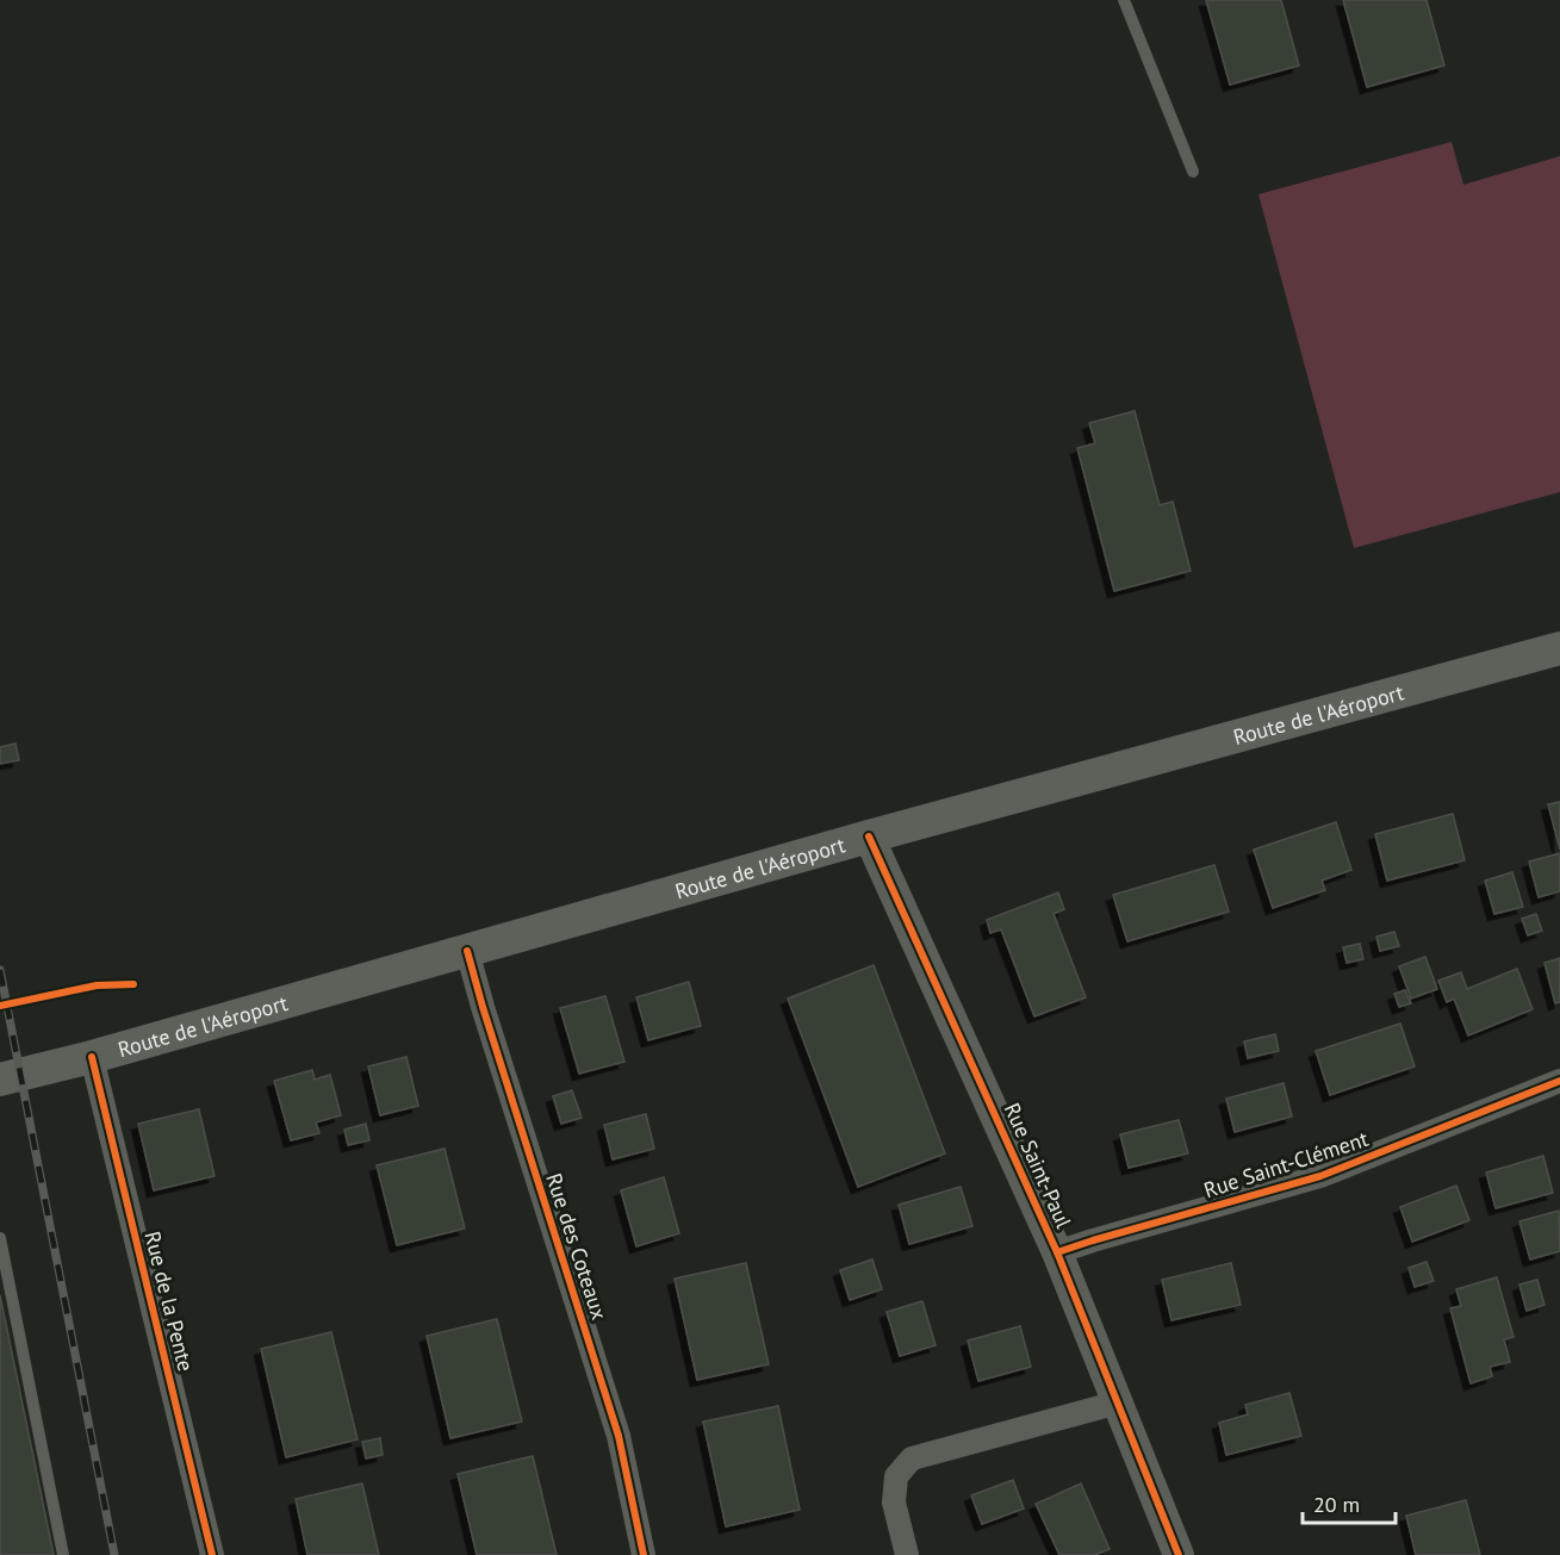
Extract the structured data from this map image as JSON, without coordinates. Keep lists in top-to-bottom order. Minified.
{"streets":{"main road":["Route de l'Aéroport"],"street":["Rue Saint-Clément","Rue Saint-Paul","Rue des Coteaux","Rue de la Pente"]},"crossings":[["Route de l'Aéroport","Rue Saint-Paul"],["Route de l'Aéroport","Rue des Coteaux"],["Route de l'Aéroport","Rue de la Pente"],["Rue Saint-Clément","Rue Saint-Paul"]],"scale_bar":"20 m"}
